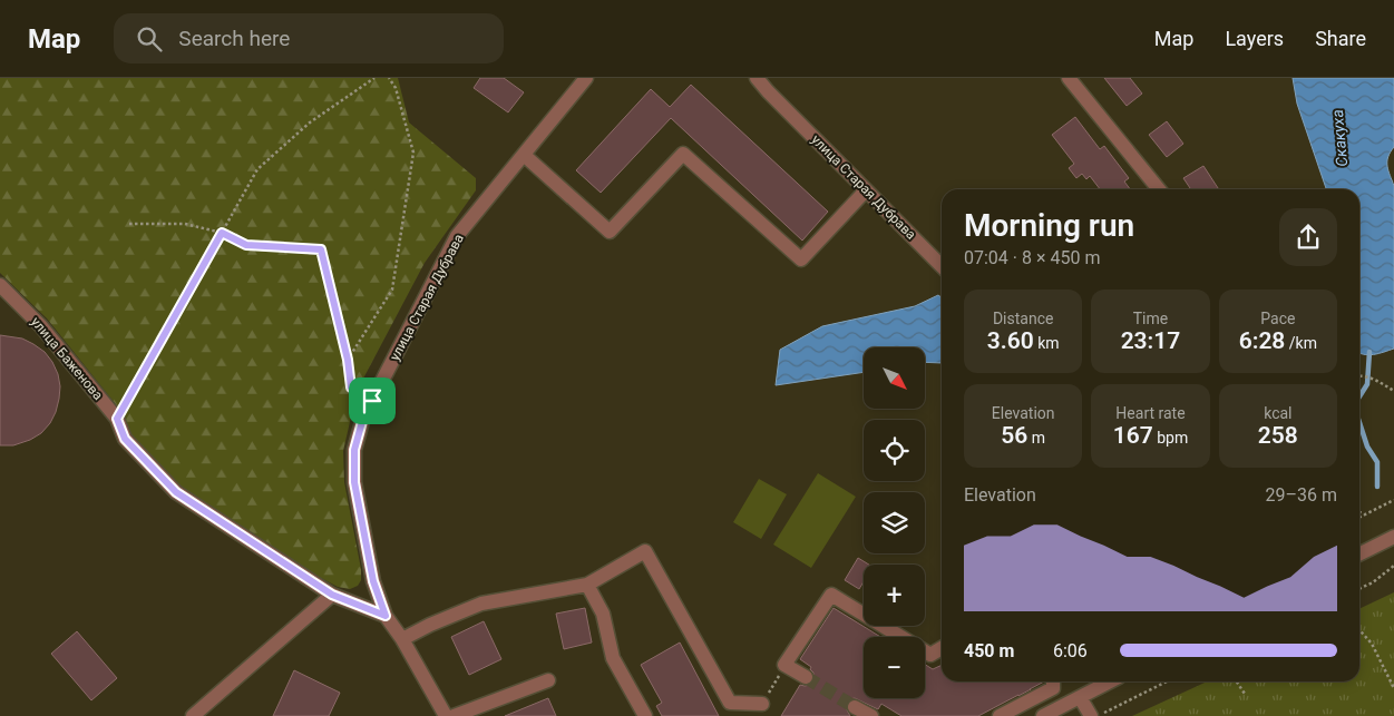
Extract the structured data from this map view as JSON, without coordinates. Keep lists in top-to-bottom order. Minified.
{"streets":{"street":["улица Старая Дубрава","улица Баженова"]},"crossings":[["улица Старая Дубрава","улица Баженова"]],"water":["Скакуха"],"north":"bottom right","page":{"header":"Map","search":"Search here","nav":["Map","Layers","Share"],"heading":["Morning run","07:04 · 8 × 450 m"],"stats":[["Distance","3.60 km"],["Time","23:17"],["Pace","6:28 /km"],["Elevation","56 m"],["Heart rate","167 bpm"],["kcal","258"]],"map_buttons":["+","−"],"chart":["Elevation","29–36 m"],"list":[{"name":"450 m","note":"6:06"}]}}
